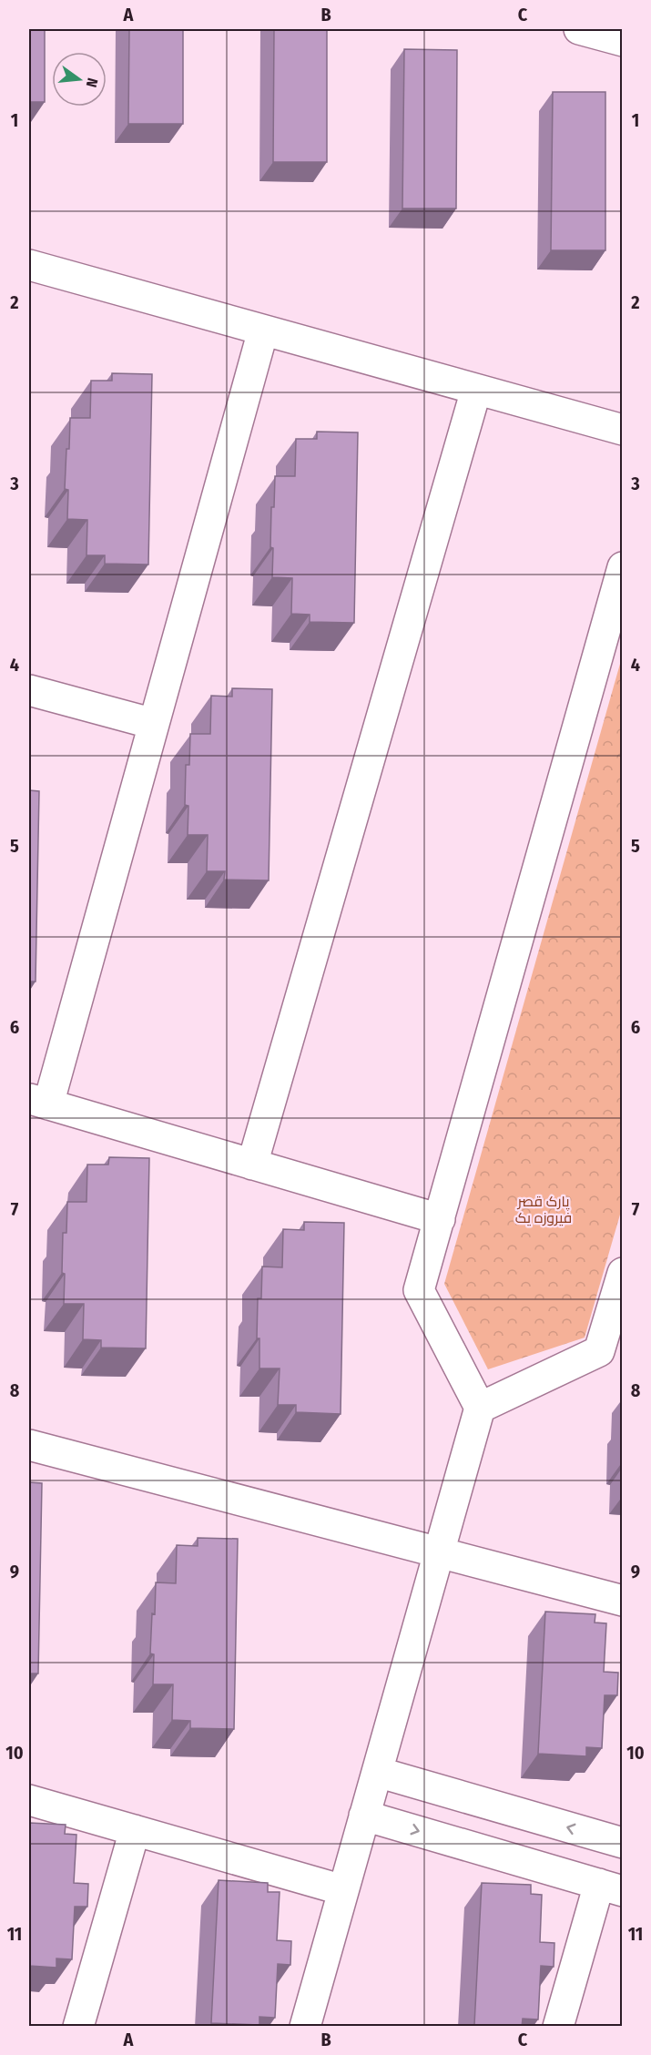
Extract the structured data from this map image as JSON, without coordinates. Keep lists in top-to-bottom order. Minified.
{"parks":["پارک قصر فیروزه یک"],"north":"right","grid":{"columns":["A","B","C"],"rows":["1","2","3","4","5","6","7","8","9","10","11"]}}
